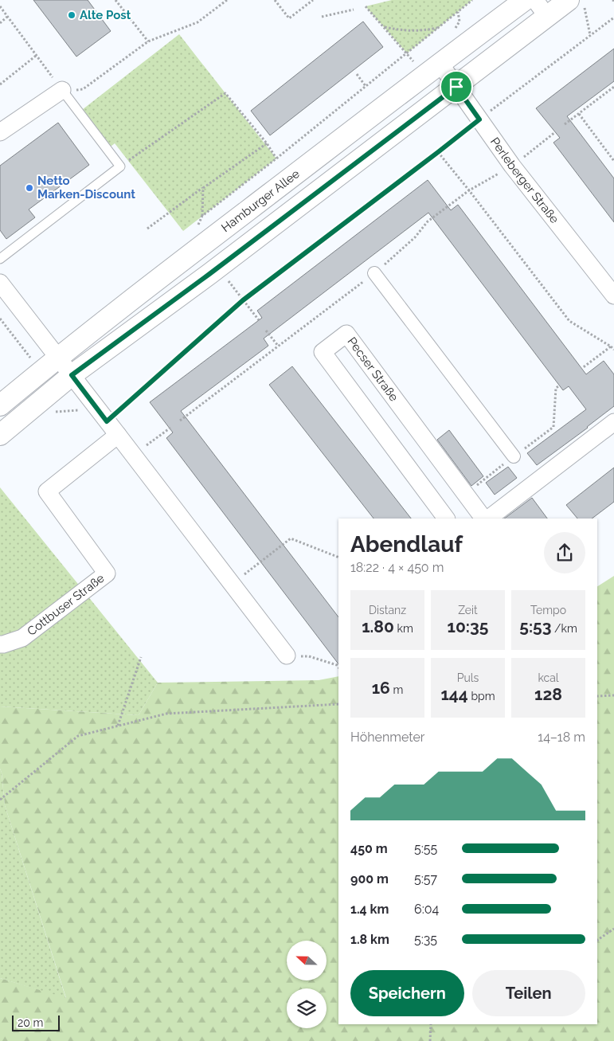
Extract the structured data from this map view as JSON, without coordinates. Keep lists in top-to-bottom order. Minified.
{"streets":{"street":["Perleberger Straße","Hamburger Allee","Pecser Straße","Cottbuser Straße"]},"crossings":[["Perleberger Straße","Hamburger Allee"]],"places":["Alte Post","Netto Marken-Discount"],"scale_bar":"20 m","north":"left","page":{"heading":["Abendlauf","18:22 · 4 × 450 m"],"stats":[["Distanz","1.80 km"],["Zeit","10:35"],["Tempo","5:53 /km"],["16 m"],["Puls","144 bpm"],["kcal","128"]],"chart":["Höhenmeter","14–18 m"],"list":[{"name":"450 m","note":"5:55"},{"name":"900 m","note":"5:57"},{"name":"1.4 km","note":"6:04"},{"name":"1.8 km","note":"5:35"}],"buttons":["Speichern","Teilen"],"scale":"20 m"}}
